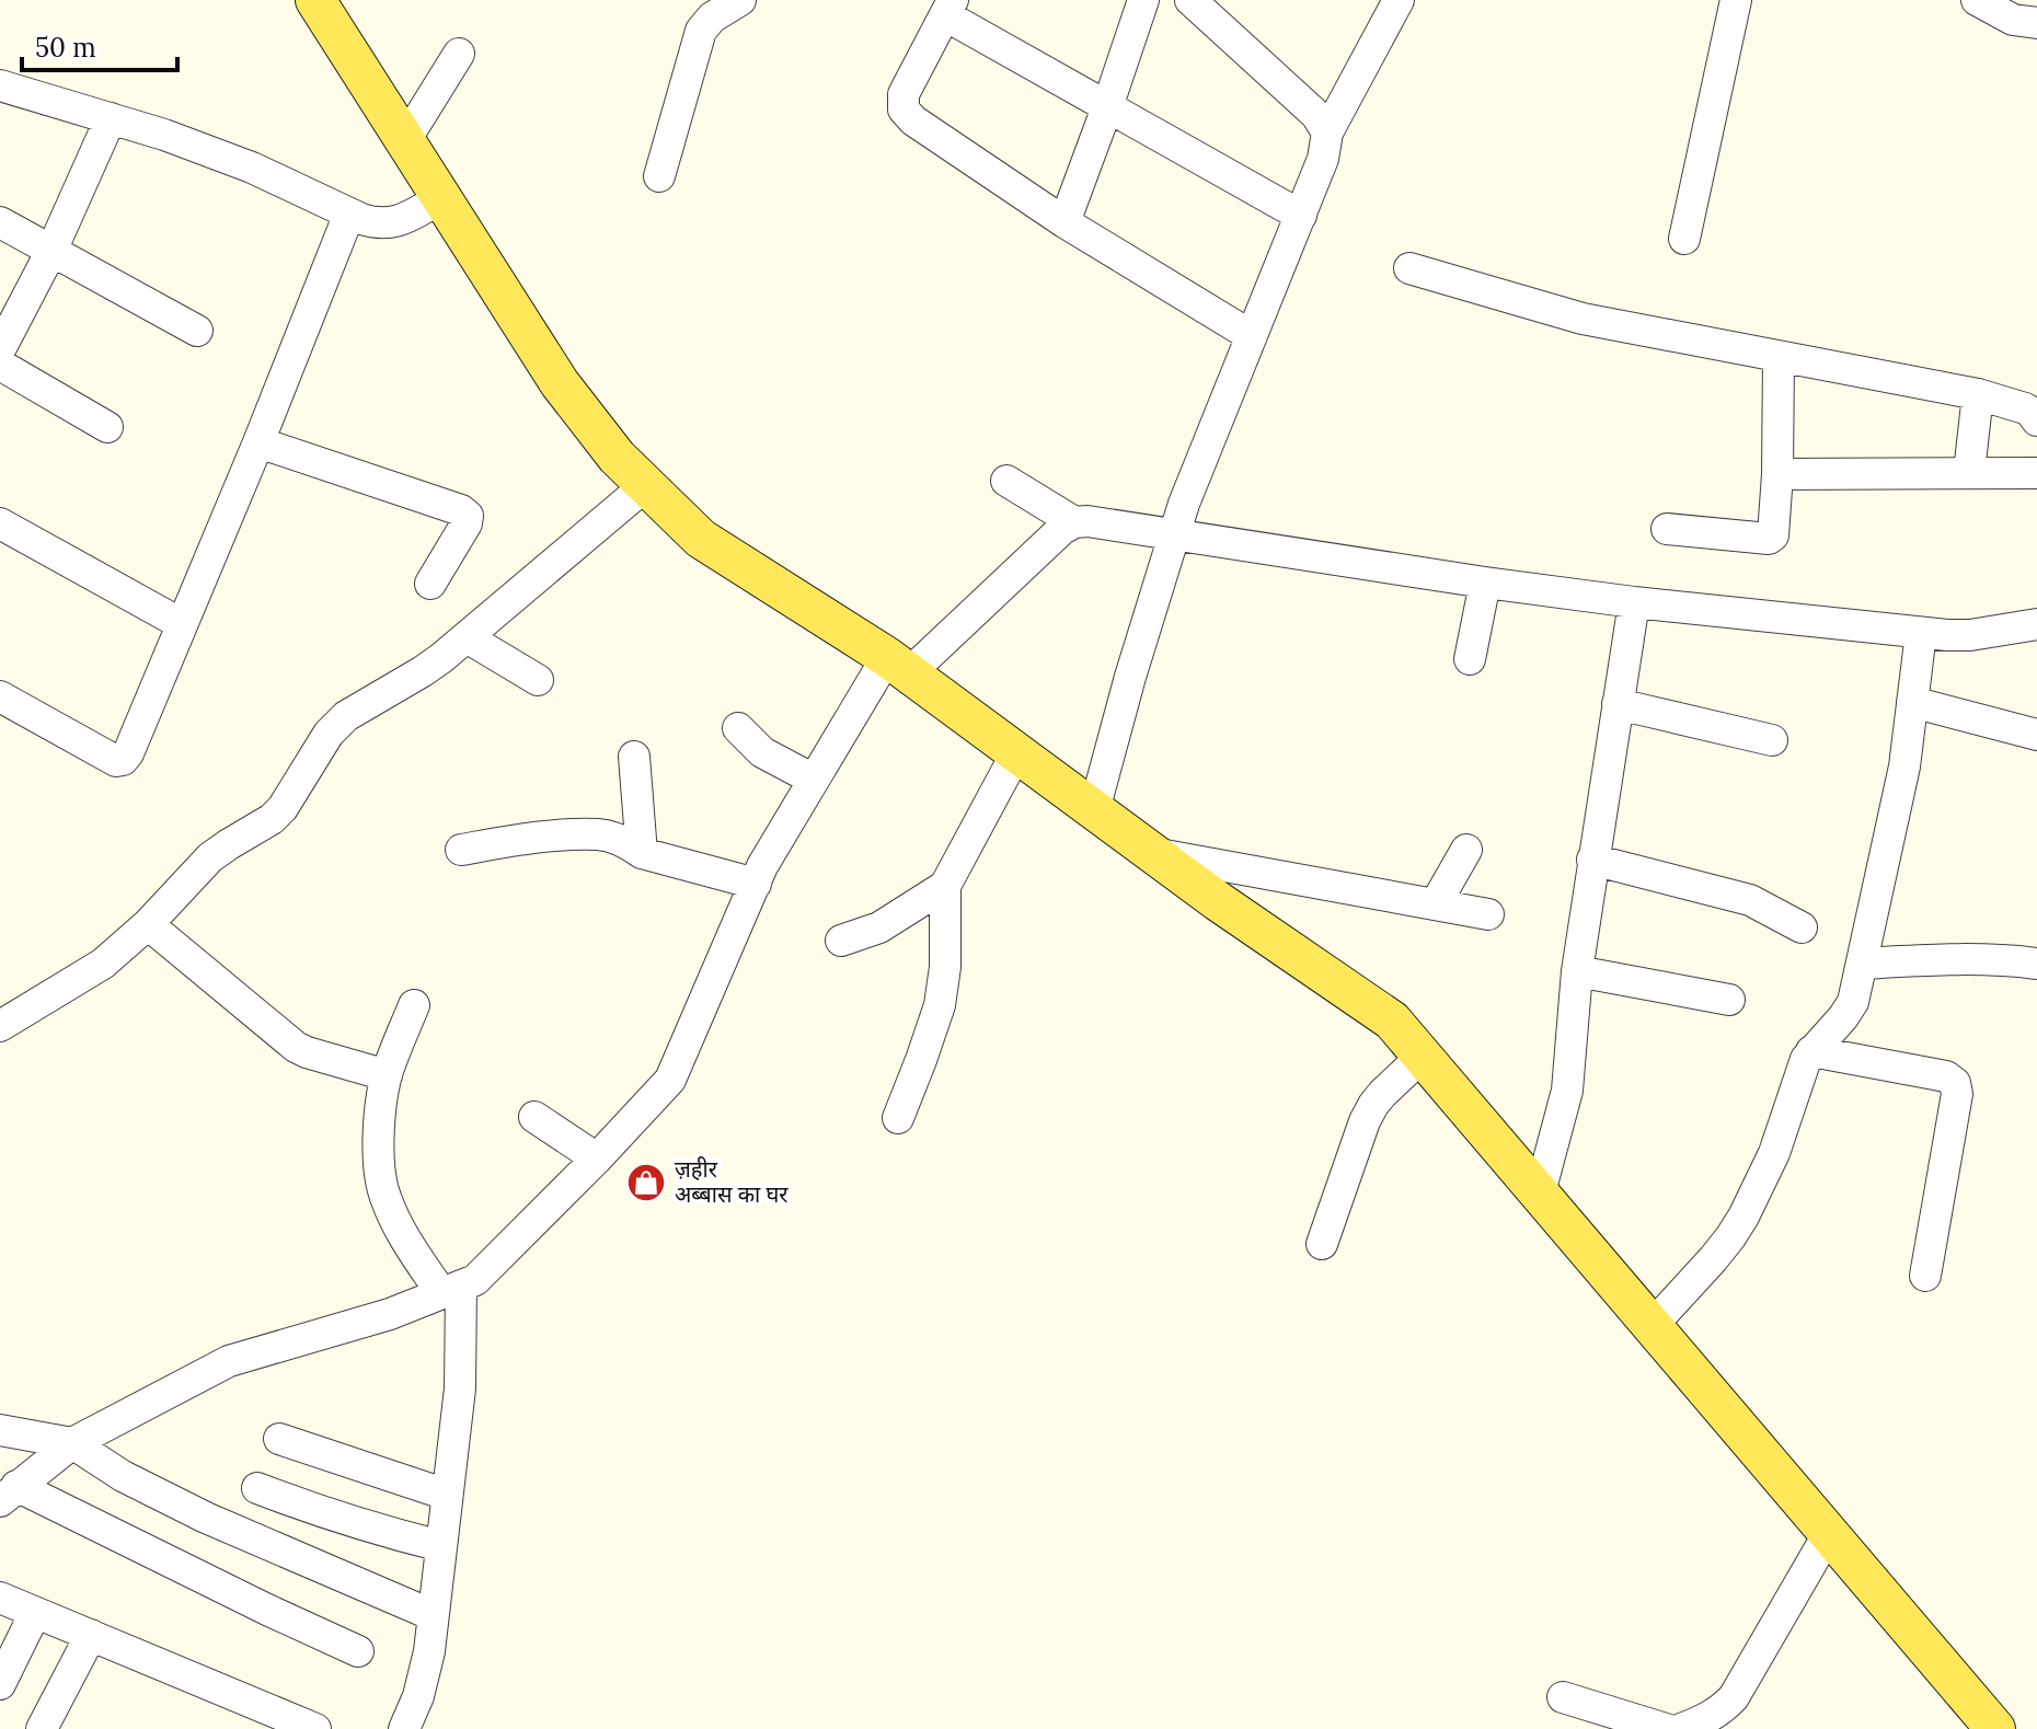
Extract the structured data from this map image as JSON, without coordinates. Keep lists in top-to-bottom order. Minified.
{"places":{"shop":["ज़हीर अब्बास का घर"]},"scale_bar":"50 m"}
